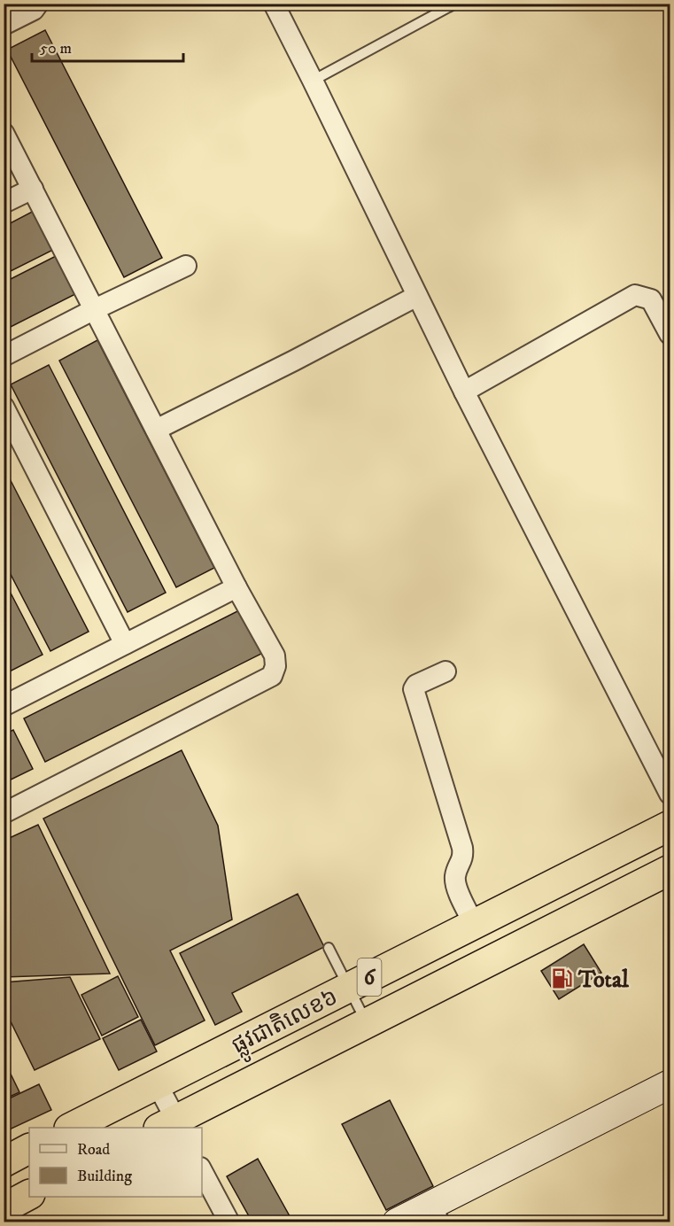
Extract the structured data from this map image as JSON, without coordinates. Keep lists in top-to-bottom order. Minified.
{"streets":{"highway":["6","ផ្លូវជាតិលេខ៦"]},"places":{"fuel station":["Total"]},"legend":["Road","Building"],"scale_bar":"50 m"}
